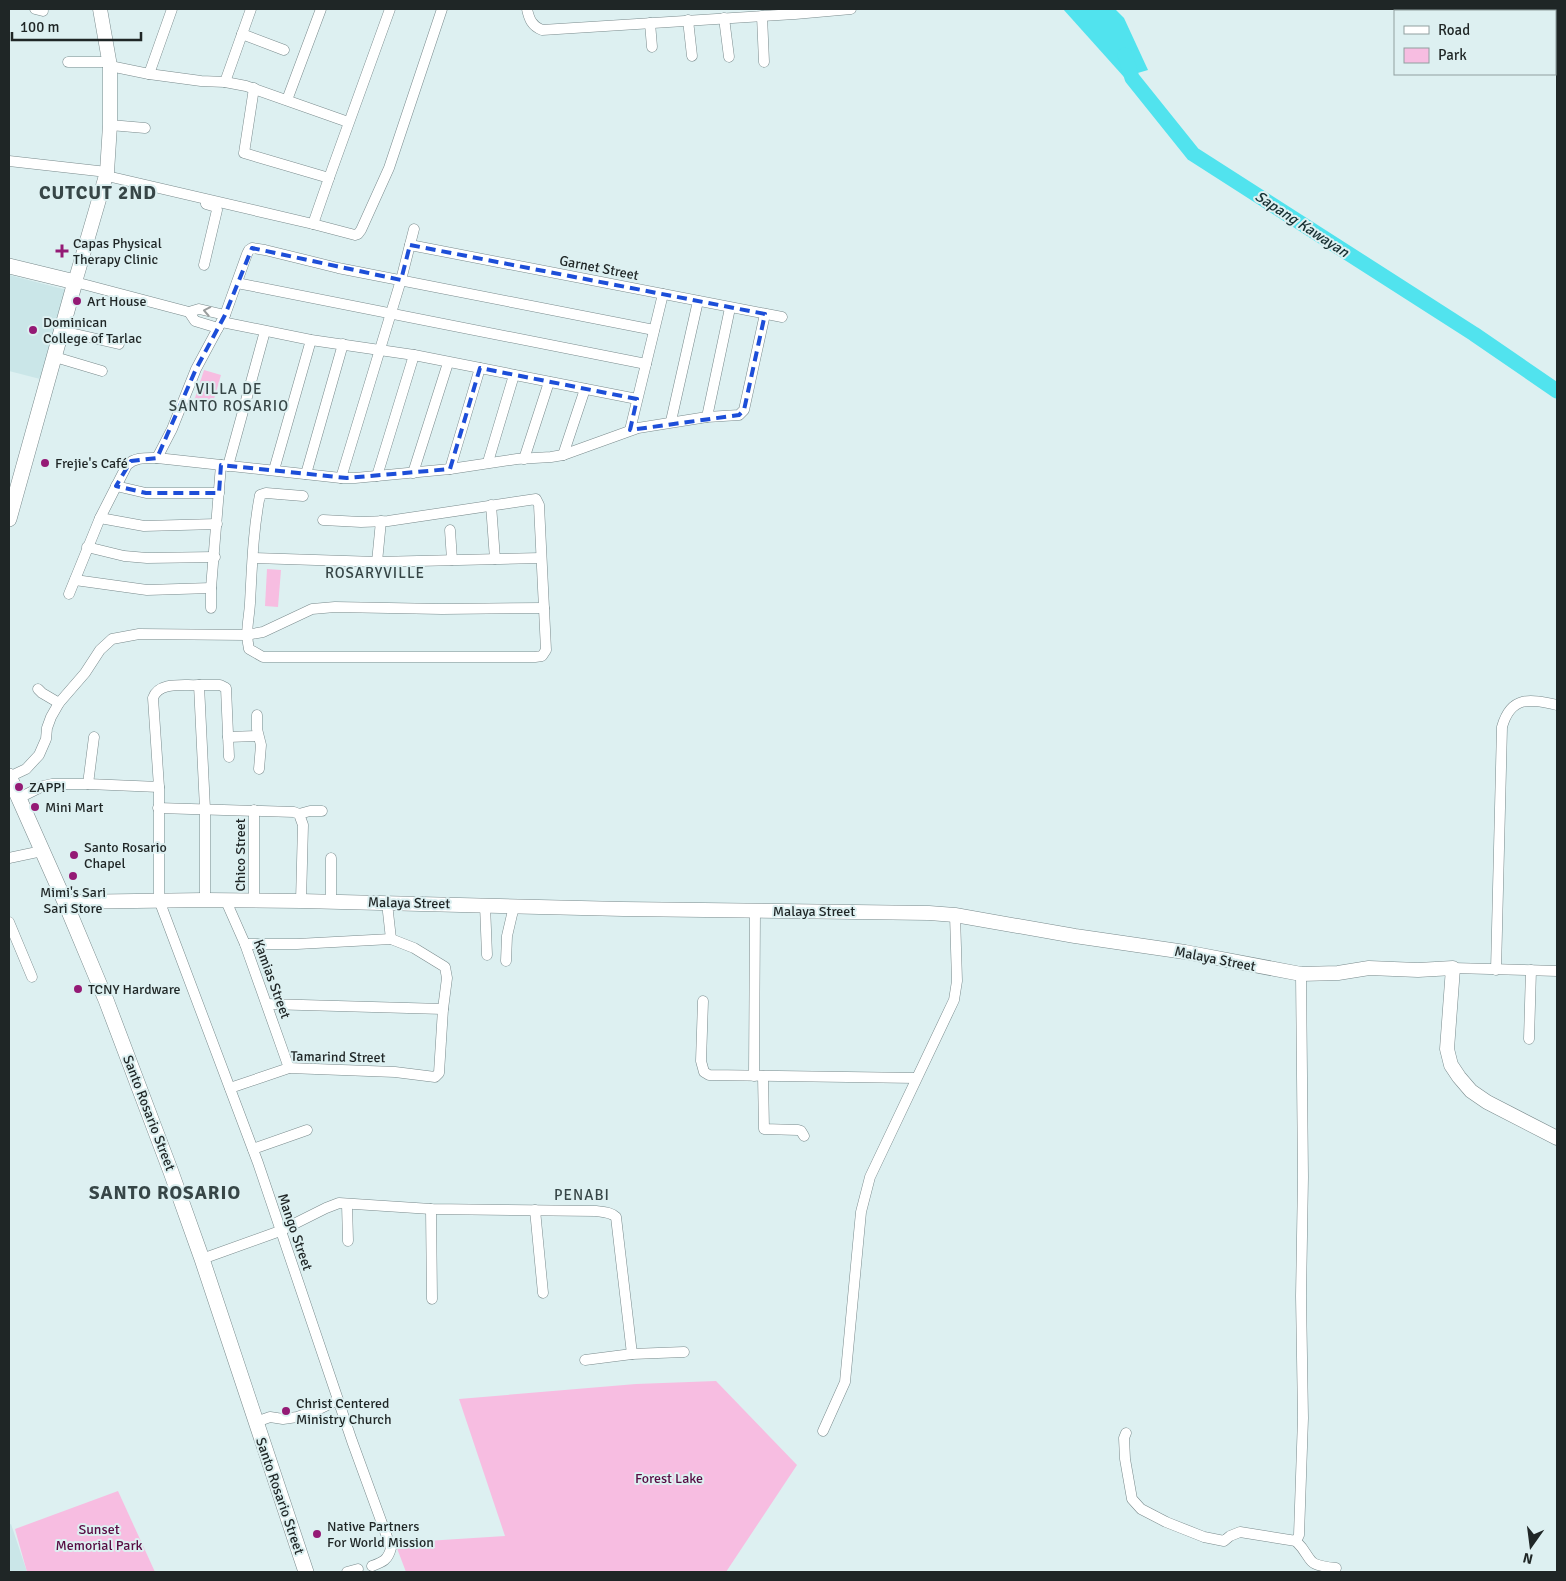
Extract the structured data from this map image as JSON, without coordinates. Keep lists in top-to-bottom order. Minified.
{"streets":{"main road":["Santo Rosario Street"],"street":["Garnet Street","Chico Street","Malaya Street","Kamias Street","Tamarind Street","Mango Street"]},"crossings":[["Chico Street","Malaya Street"],["Malaya Street","Kamias Street"],["Malaya Street","Santo Rosario Street"],["Malaya Street","Mango Street"],["Kamias Street","Tamarind Street"],["Tamarind Street","Mango Street"]],"districts":["CUTCUT 2ND","VILLA DE SANTO ROSARIO","ROSARYVILLE","SANTO ROSARIO","PENABI"],"water":["Sapang Kawayan"],"parks":["Forest Lake","Sunset Memorial Park"],"places":{"health":["Capas Physical Therapy Clinic"],"other":["Art House","Dominican College of Tarlac","Frejie's Café","ZAPP!","Mini Mart","Santo Rosario Chapel","Mimi's Sari Sari Store","TCNY Hardware","Christ Centered Ministry Church","Native Partners For World Mission"]},"legend":["Road","Park"],"scale_bar":"100 m","north":"bottom"}
